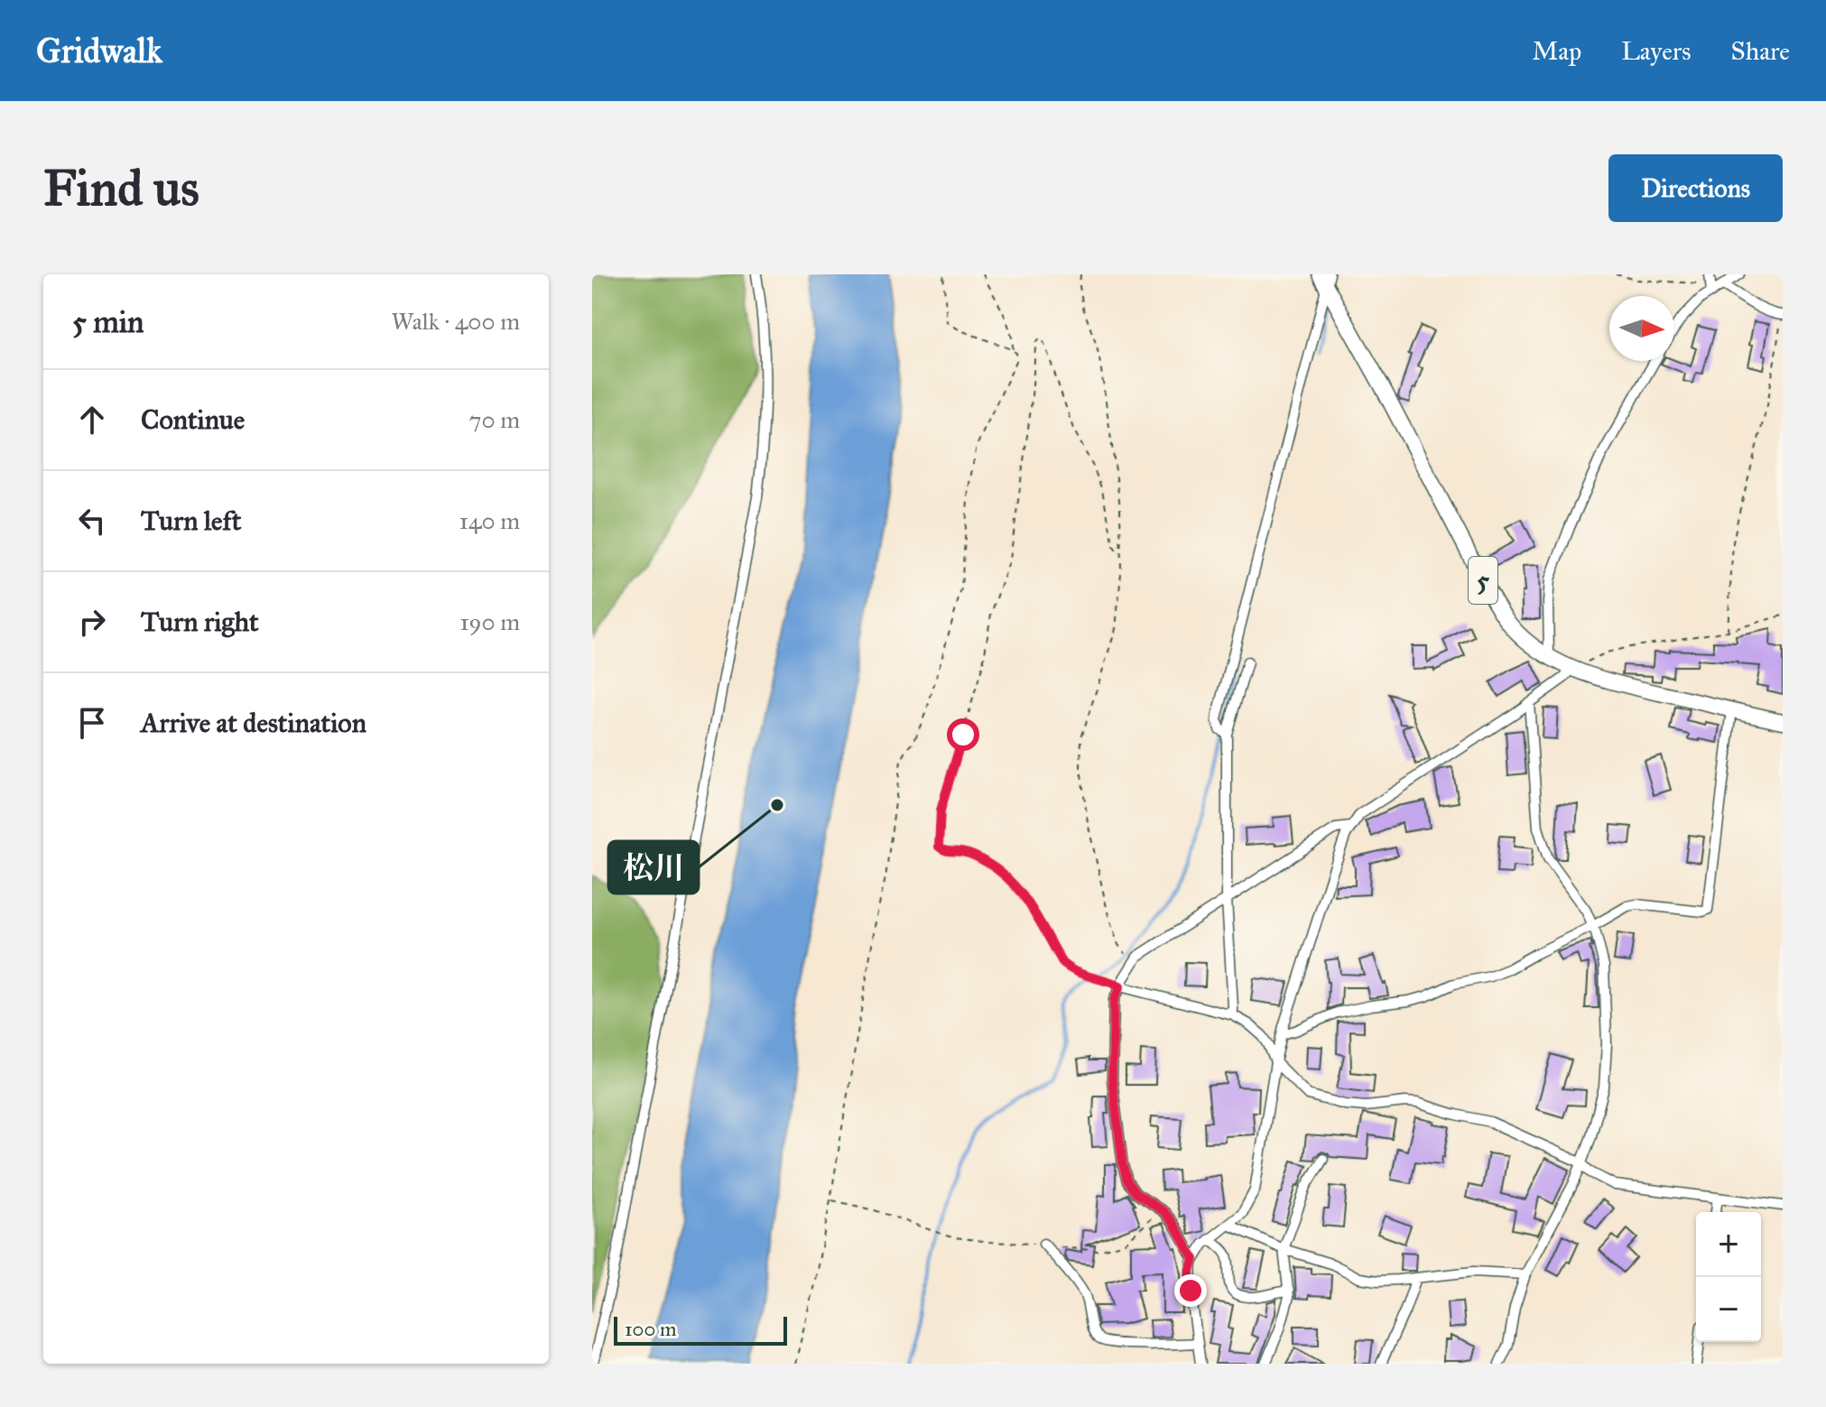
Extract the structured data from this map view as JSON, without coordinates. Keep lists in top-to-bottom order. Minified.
{"streets":{"main road":["5"]},"places":["松川"],"scale_bar":"100 m","north":"right","page":{"header":"Gridwalk","nav":["Map","Layers","Share"],"buttons":"Directions","title":"Find us","heading":["5 min","Walk · 400 m"],"list":[["Continue","70 m"],["Turn left","140 m"],["Turn right","190 m"],"Arrive at destination"],"map_buttons":["+","−"],"scale":"100 m"}}
